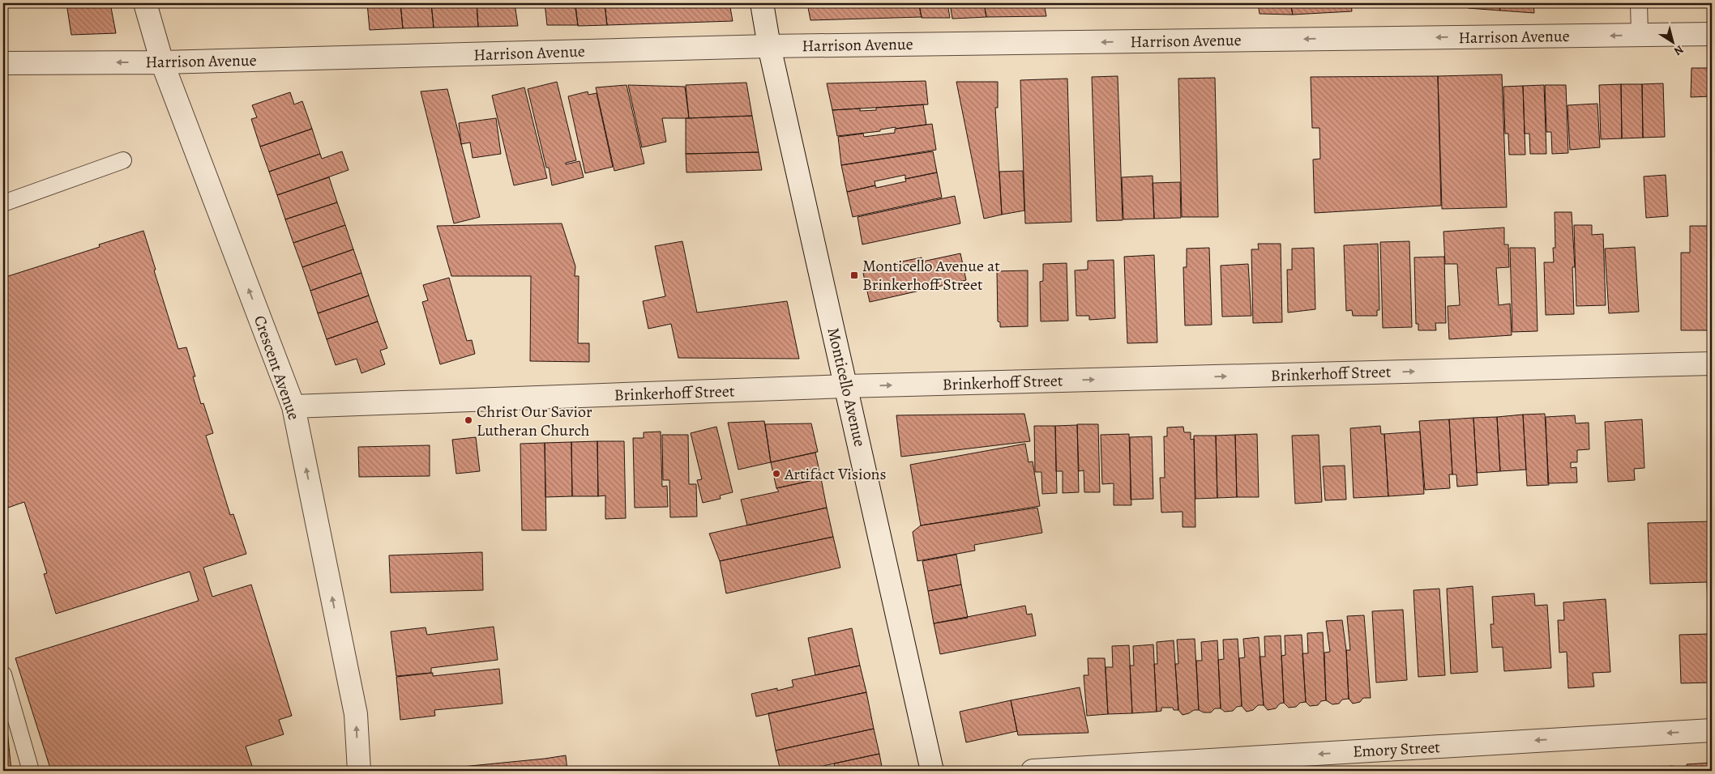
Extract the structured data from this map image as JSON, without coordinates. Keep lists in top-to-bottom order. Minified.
{"streets":{"street":["Harrison Avenue","Crescent Avenue","Brinkerhoff Street","Monticello Avenue","Emory Street"]},"crossings":[["Harrison Avenue","Crescent Avenue"],["Harrison Avenue","Monticello Avenue"],["Crescent Avenue","Brinkerhoff Street"],["Brinkerhoff Street","Monticello Avenue"]],"one_way":["Harrison Avenue","Crescent Avenue","Brinkerhoff Street","Emory Street"],"places":{"transit":["Monticello Avenue at Brinkerhoff Street"],"other":["Christ Our Savior Lutheran Church","Artifact Visions"]},"north":"bottom right"}
